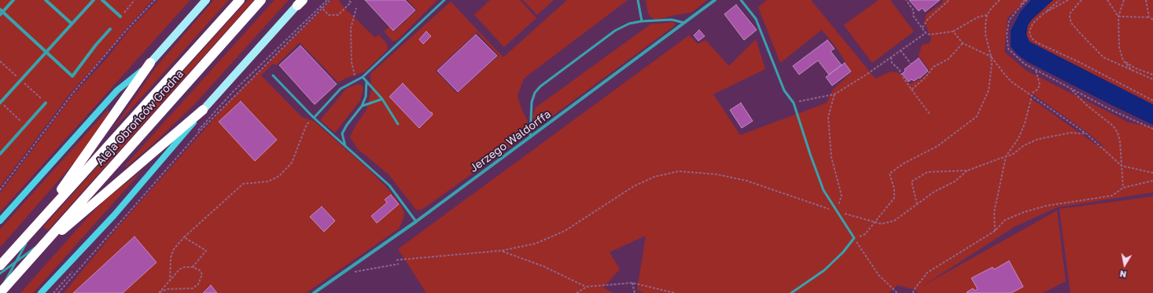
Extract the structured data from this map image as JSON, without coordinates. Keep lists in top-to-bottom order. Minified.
{"streets":{"highway":["Aleja Obrońców Grodna"],"street":["Jerzego Waldorffa"]},"north":"bottom"}
